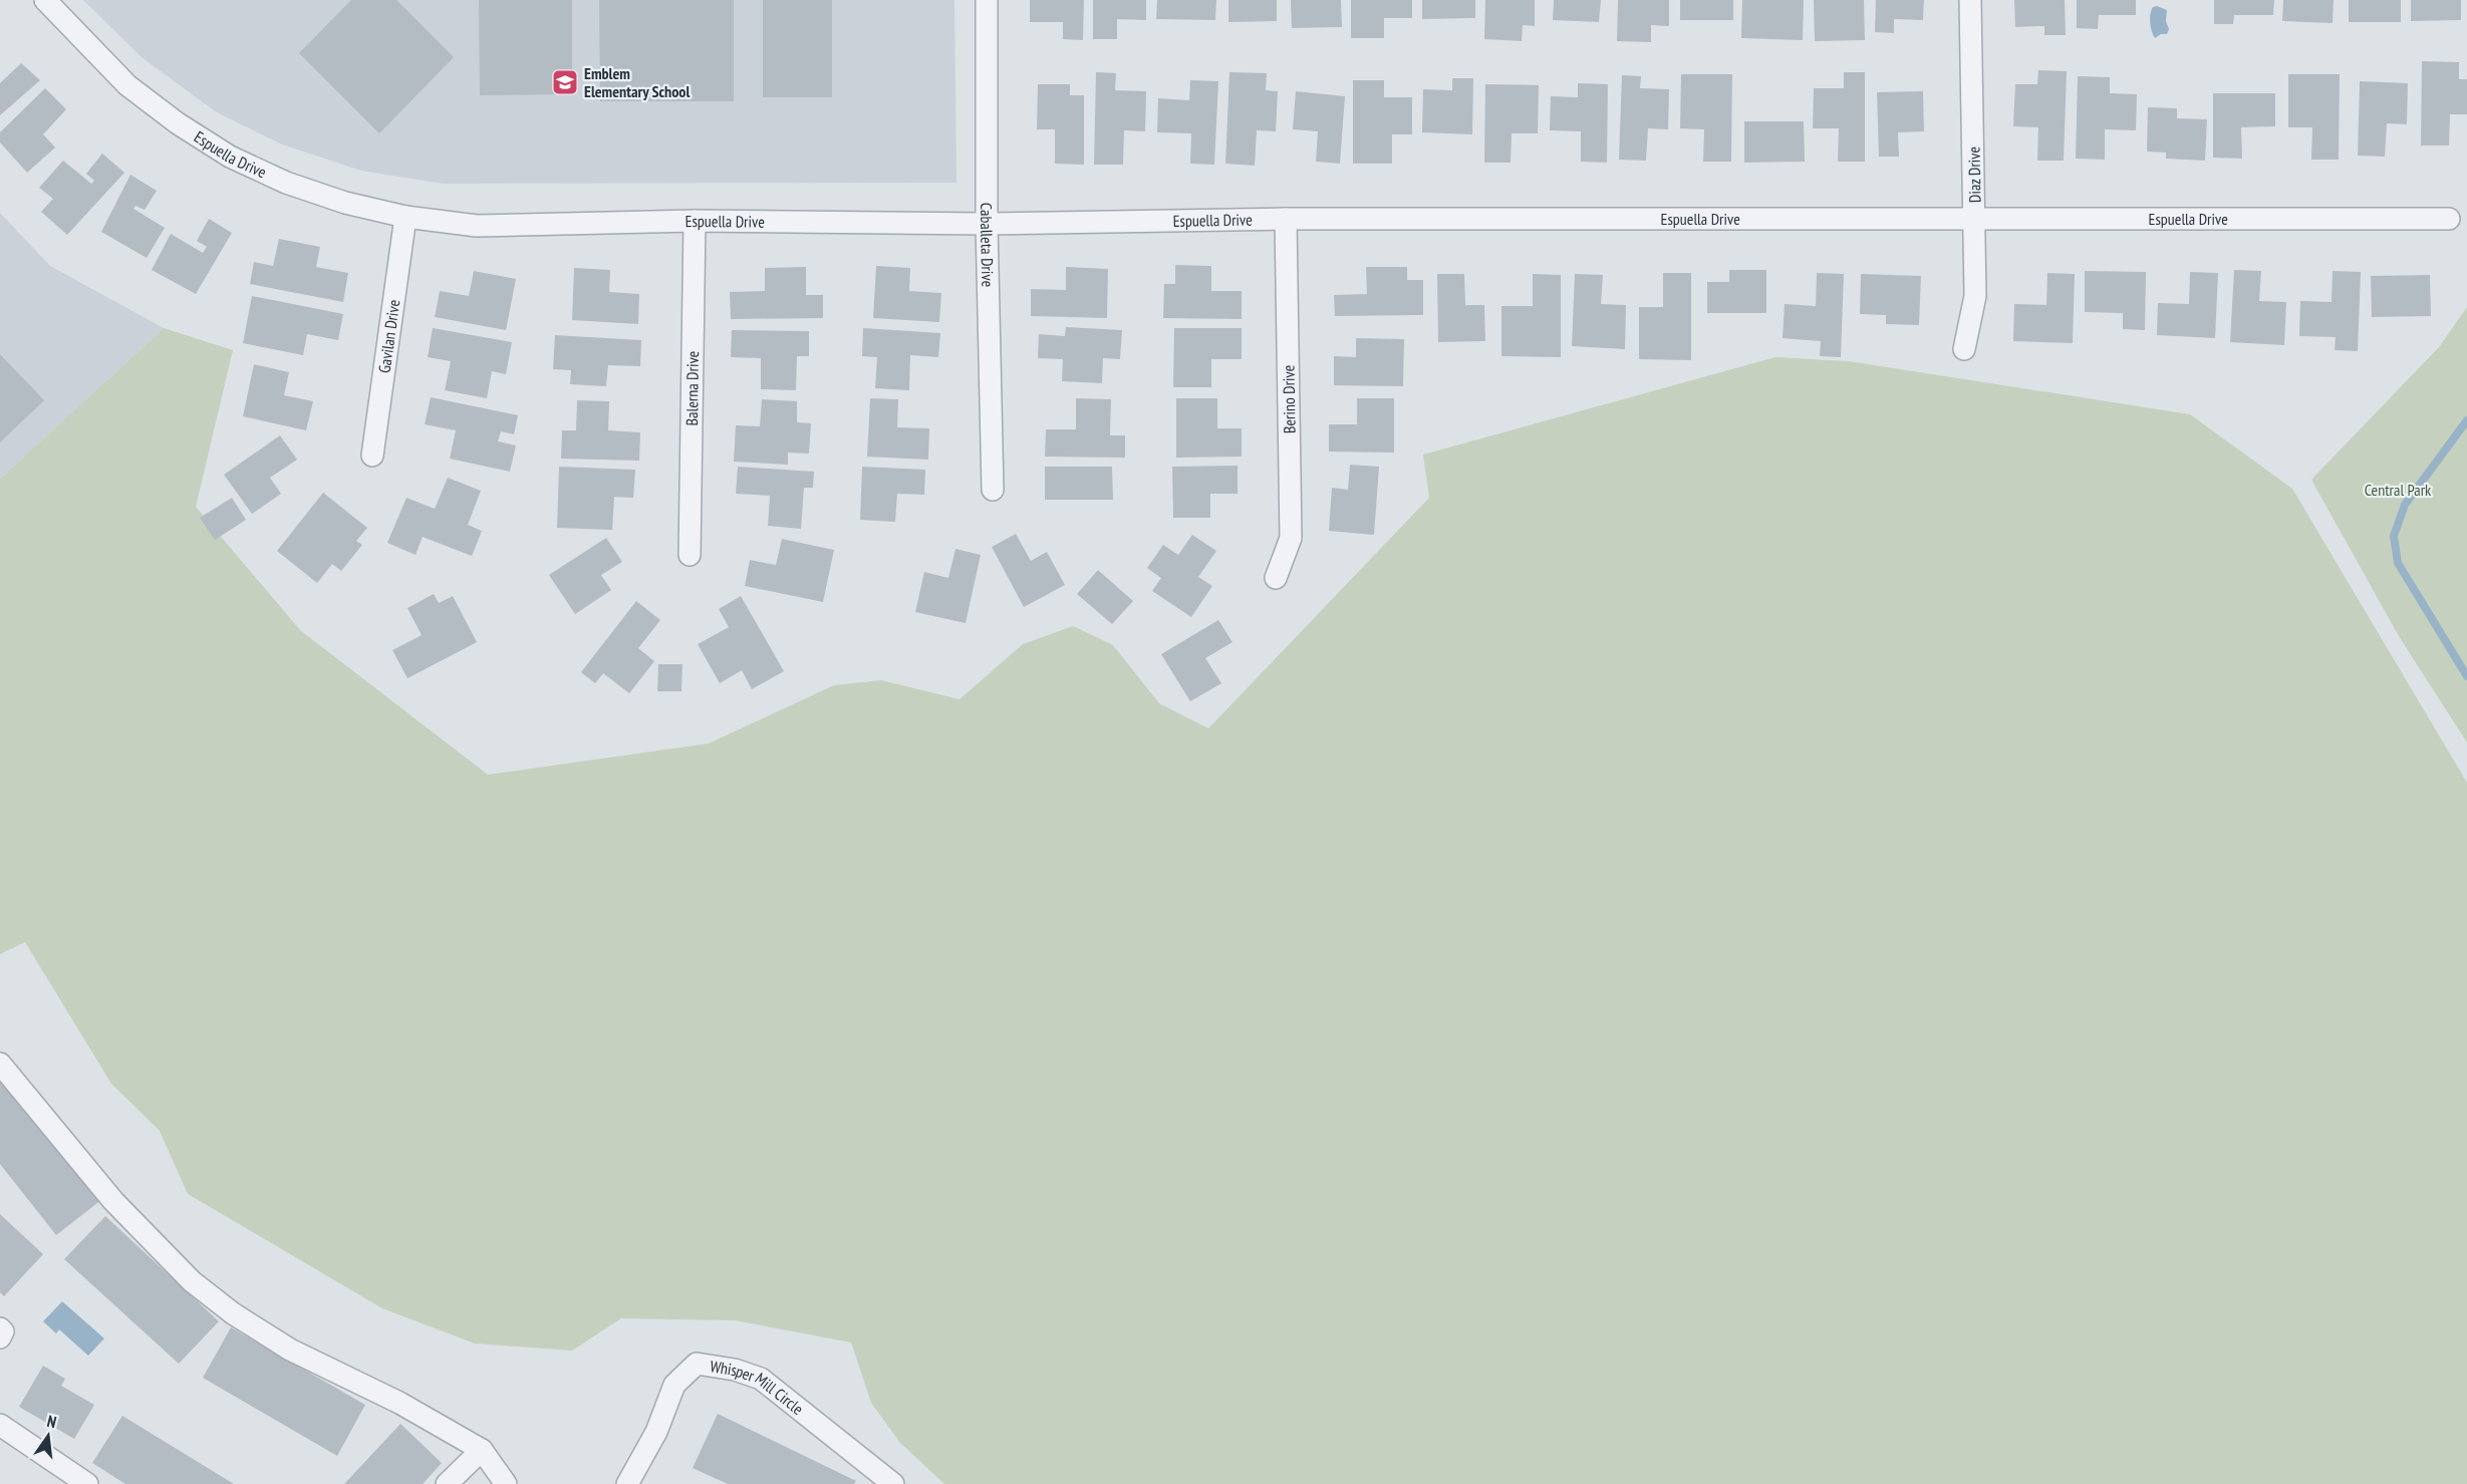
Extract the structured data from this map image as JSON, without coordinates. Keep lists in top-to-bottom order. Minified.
{"streets":{"street":["Espuella Drive","Diaz Drive","Caballeta Drive","Gavilan Drive","Balerna Drive","Berino Drive","Whisper Mill Circle"]},"crossings":[["Espuella Drive","Diaz Drive"],["Espuella Drive","Caballeta Drive"],["Espuella Drive","Gavilan Drive"],["Espuella Drive","Balerna Drive"],["Espuella Drive","Berino Drive"]],"parks":["Central Park"],"places":{"school or university":["Emblem Elementary School"]},"north":"top"}
